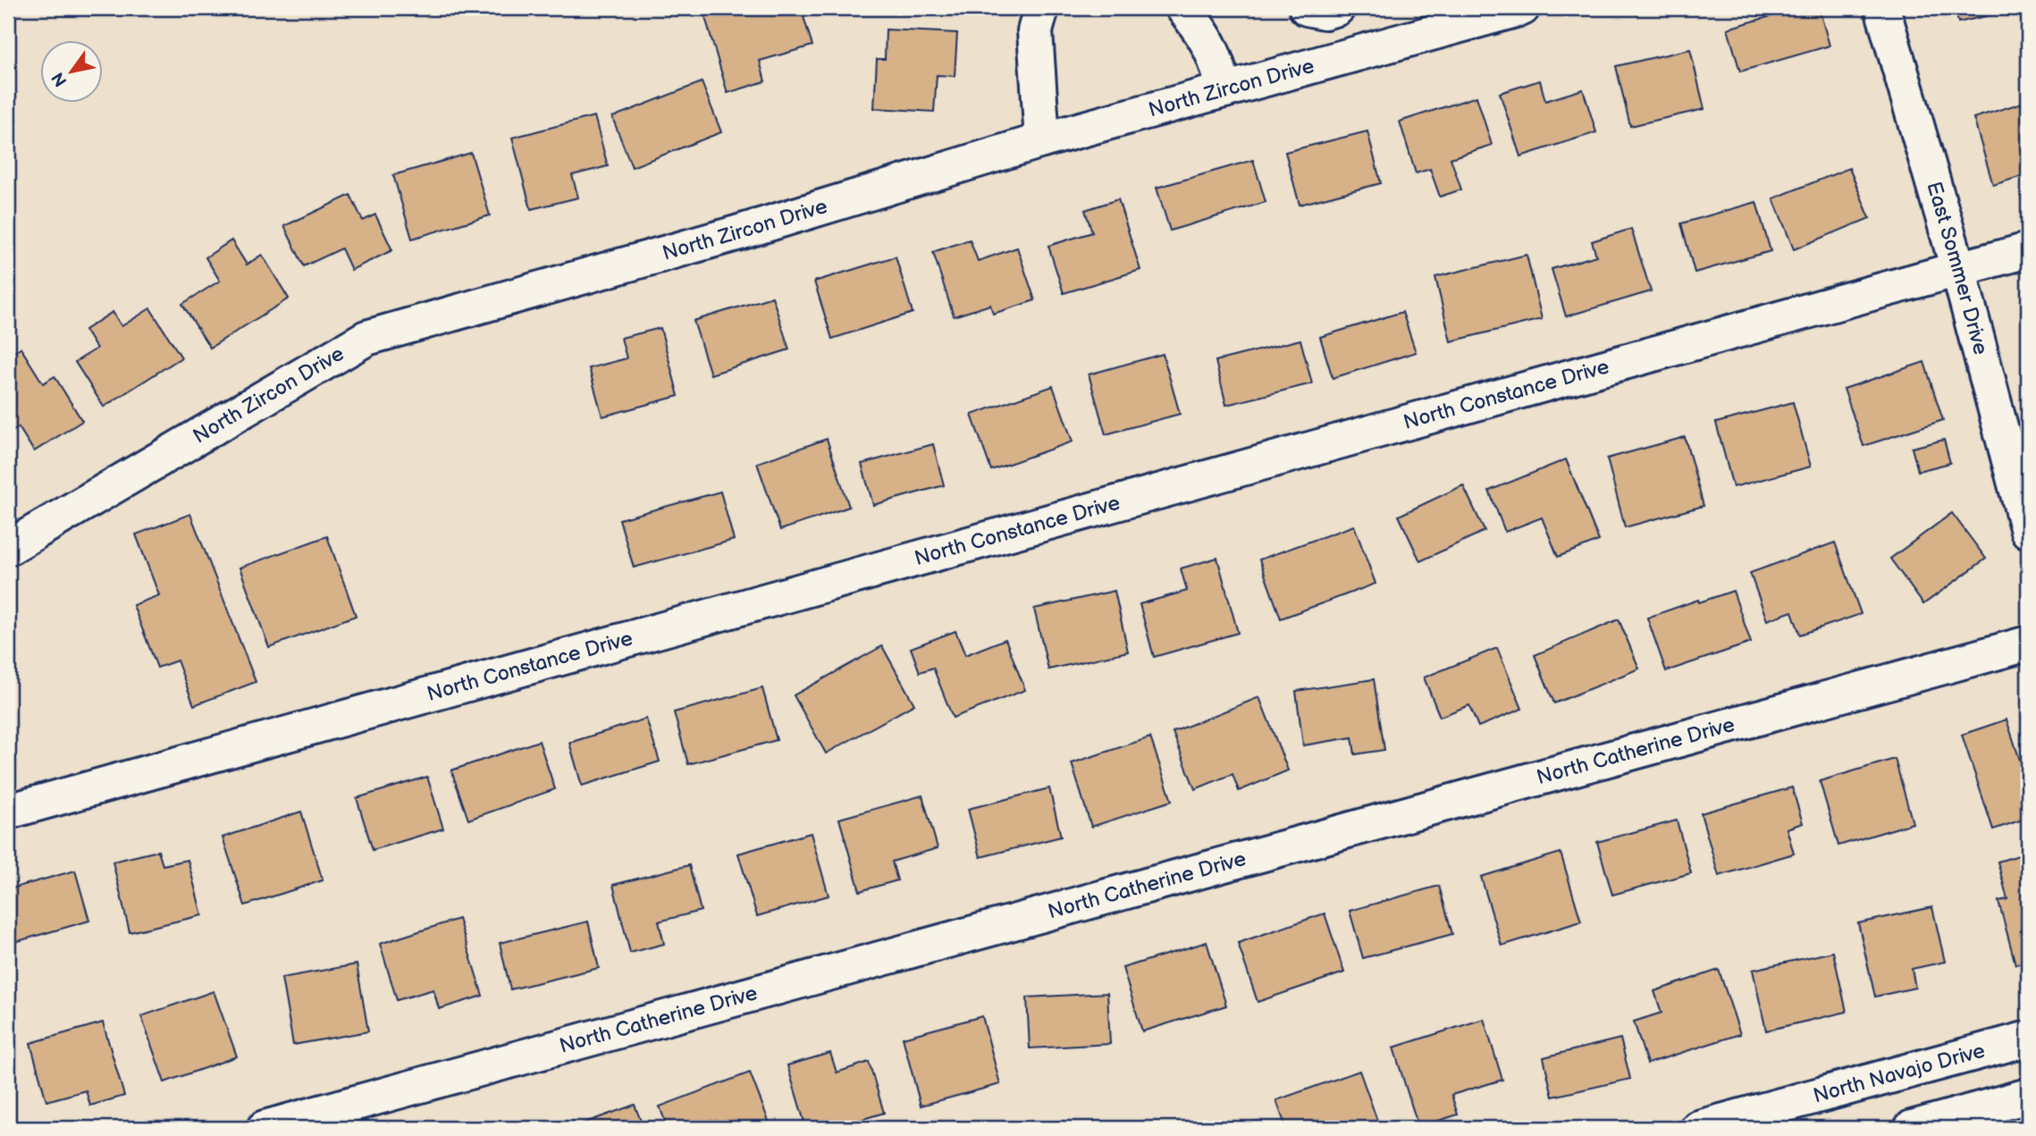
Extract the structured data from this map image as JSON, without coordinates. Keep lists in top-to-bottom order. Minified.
{"streets":{"street":["North Zircon Drive","East Sommer Drive","North Constance Drive","North Catherine Drive","North Navajo Drive"]},"crossings":[["East Sommer Drive","North Constance Drive"]],"north":"bottom left"}
